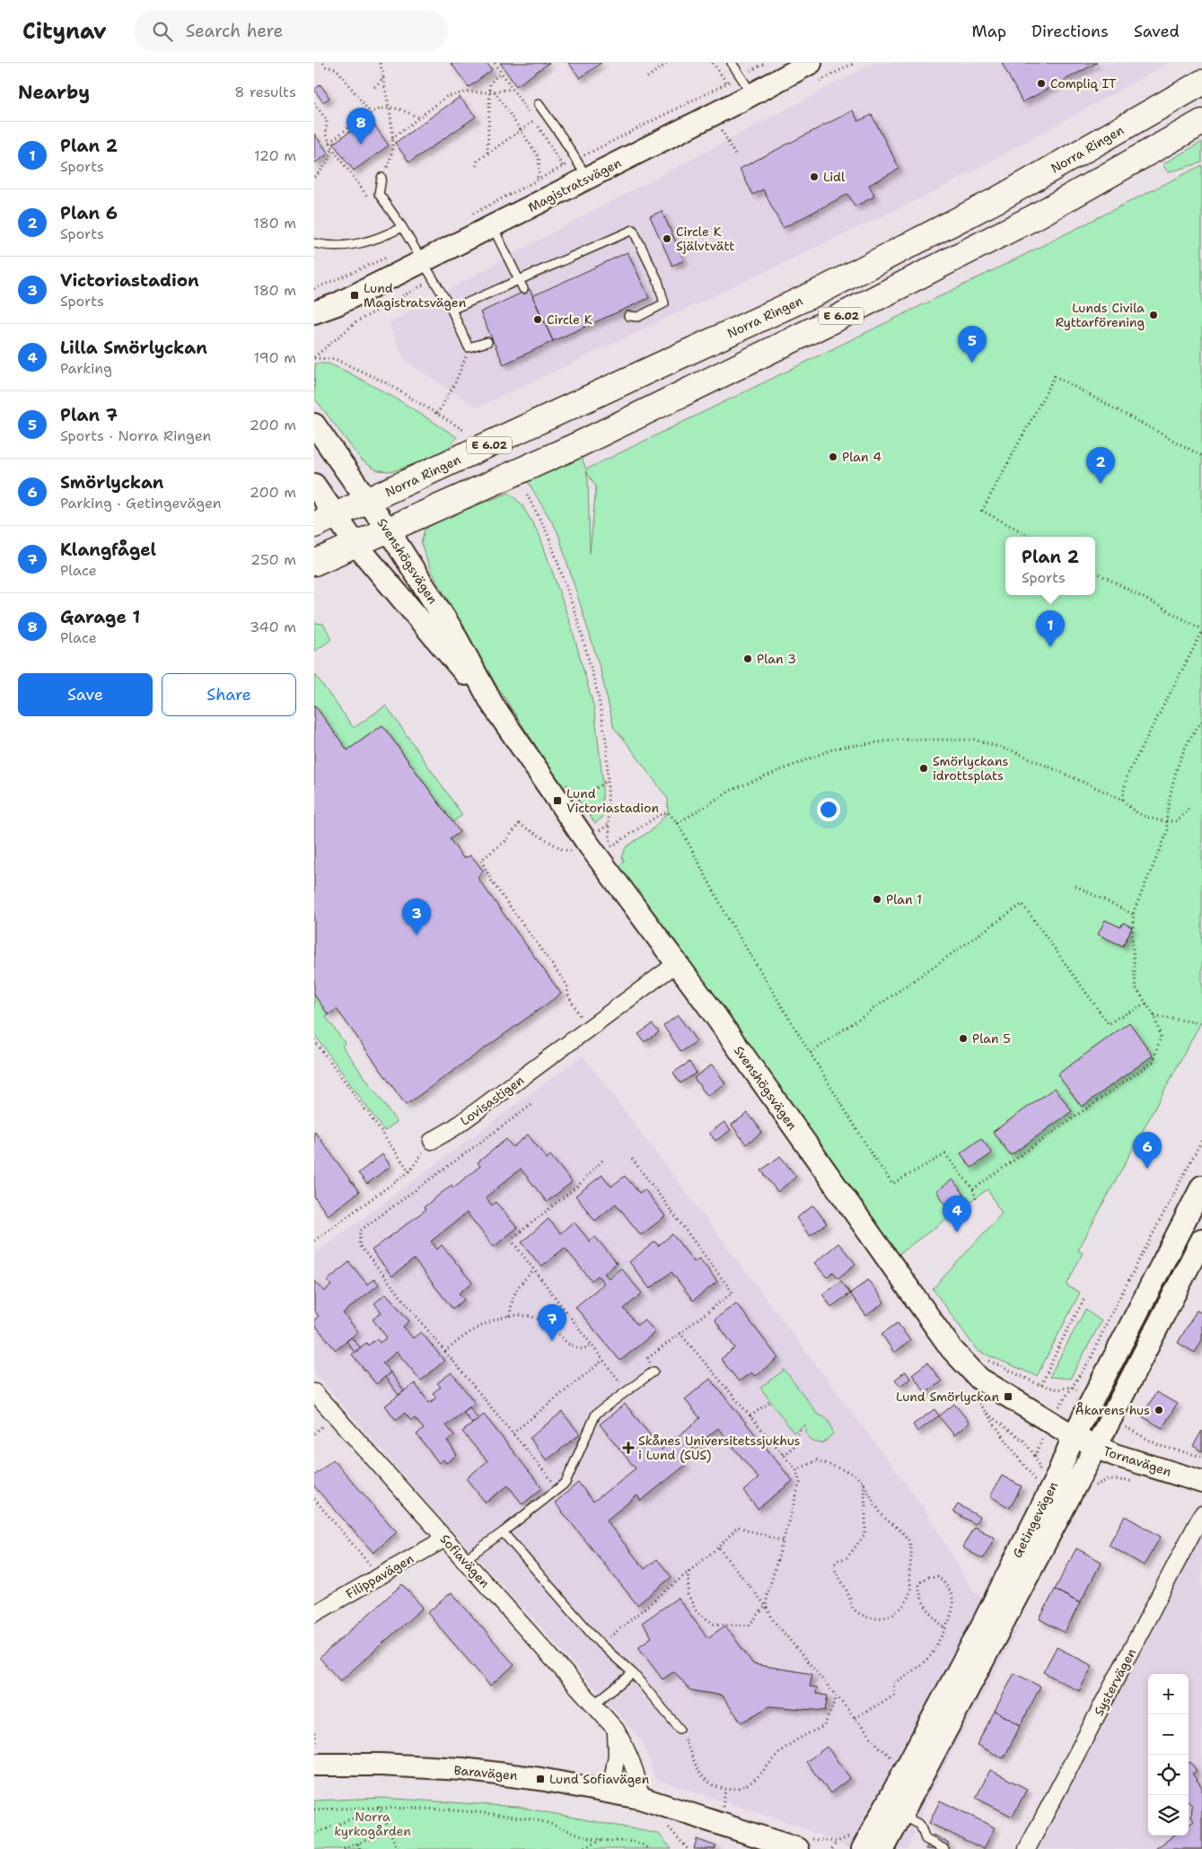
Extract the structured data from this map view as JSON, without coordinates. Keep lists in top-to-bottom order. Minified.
{"streets":{"main road":["Norra Ringen","Magistratsvägen","E 6.02","Svenshögsvägen","Tornavägen","Getingevägen","Baravägen"],"street":["Lovisastigen","Sofiavägen","Filippavägen","Systervägen"]},"crossings":[["Norra Ringen","Svenshögsvägen"],["E 6.02","Svenshögsvägen"],["Svenshögsvägen","Lovisastigen"],["Svenshögsvägen","Tornavägen"],["Svenshögsvägen","Getingevägen"],["Tornavägen","Getingevägen"],["Sofiavägen","Filippavägen"],["Sofiavägen","Baravägen"]],"parks":["Norra kyrkogården"],"places":{"other":["Compliq IT","Lidl","Circle K Självtvätt","Lunds Civila Ryttarförening","Circle K","Plan 4","Plan 3","Smörlyckans idrottsplats","Plan 1","Plan 5","Åkarens hus"],"transit":["Lund Magistratsvägen","Lund Victoriastadion","Lund Smörlyckan","Lund Sofiavägen"],"health":["Skånes Universitetssjukhus i Lund (SUS)"]},"page":{"header":"Citynav","search":"Search here","nav":["Map","Directions","Saved"],"heading":["Nearby","8 results"],"pins":["8","5","2","1","3","6","4","7"],"list":[{"mark":"1","name":"Plan 2","note":"Sports","value":"120 m"},{"mark":"2","name":"Plan 6","note":"Sports","value":"180 m"},{"mark":"3","name":"Victoriastadion","note":"Sports","value":"180 m"},{"mark":"4","name":"Lilla Smörlyckan","note":"Parking","value":"190 m"},{"mark":"5","name":"Plan 7","note":"Sports · Norra Ringen","value":"200 m"},{"mark":"6","name":"Smörlyckan","note":"Parking · Getingevägen","value":"200 m"},{"mark":"7","name":"Klangfågel","note":"Place","value":"250 m"},{"mark":"8","name":"Garage 1","note":"Place","value":"340 m"}],"popup":["Plan 2","Sports"],"buttons":["Save","Share"],"map_buttons":["+","−"]}}
